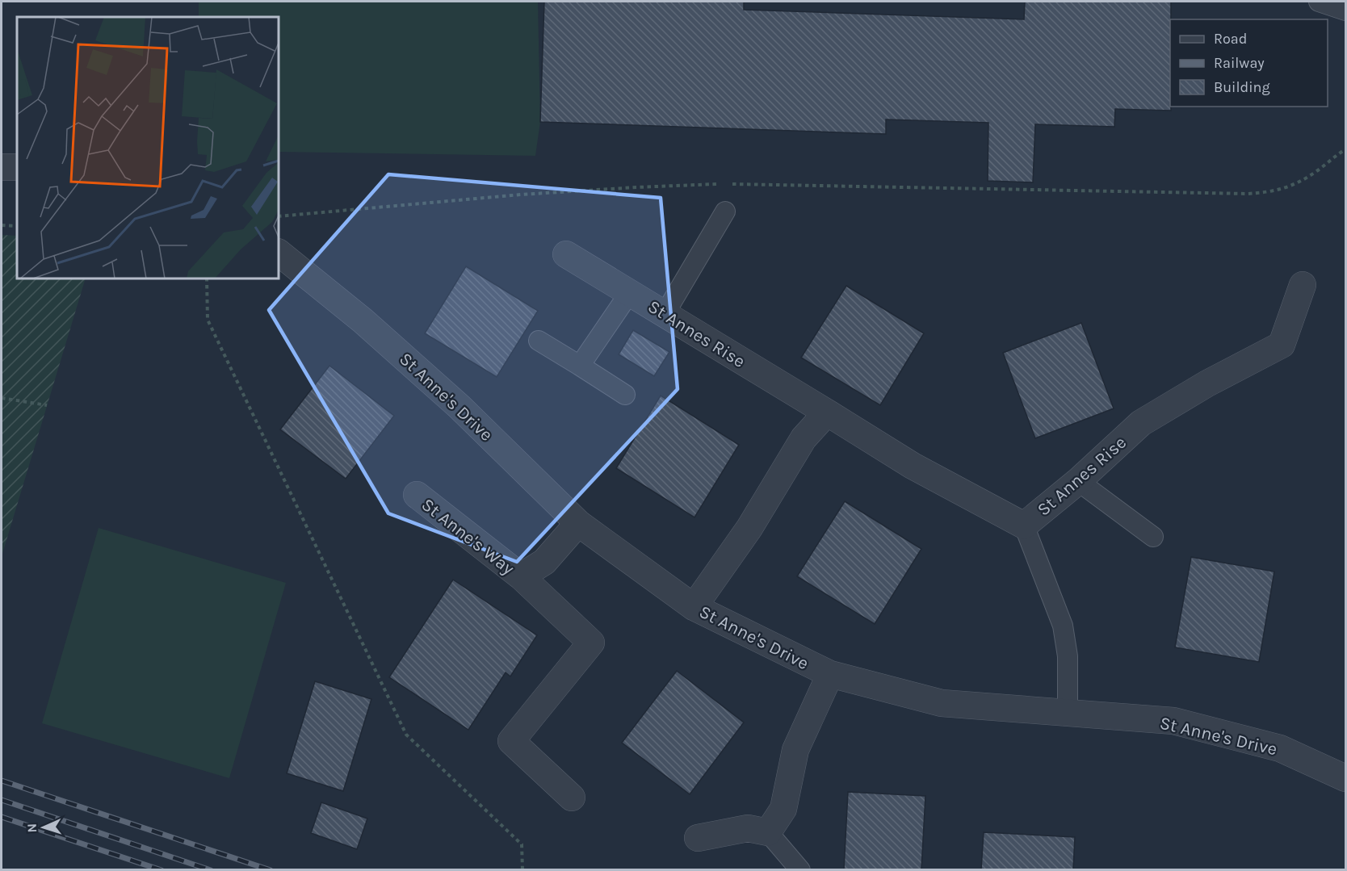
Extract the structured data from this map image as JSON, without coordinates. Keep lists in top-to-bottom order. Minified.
{"streets":{"street":["St Annes Rise","St Anne's Drive","St Anne's Way"]},"crossings":[["St Anne's Drive","St Anne's Way"]],"legend":["Road","Railway","Building"],"north":"left"}
